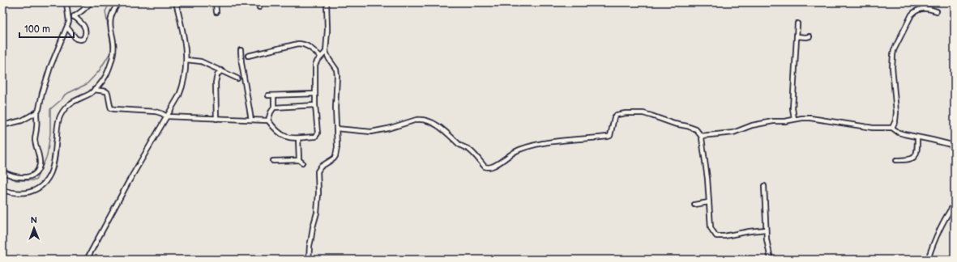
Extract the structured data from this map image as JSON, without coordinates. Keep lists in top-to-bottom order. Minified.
{"scale_bar":"100 m","north":"top"}
